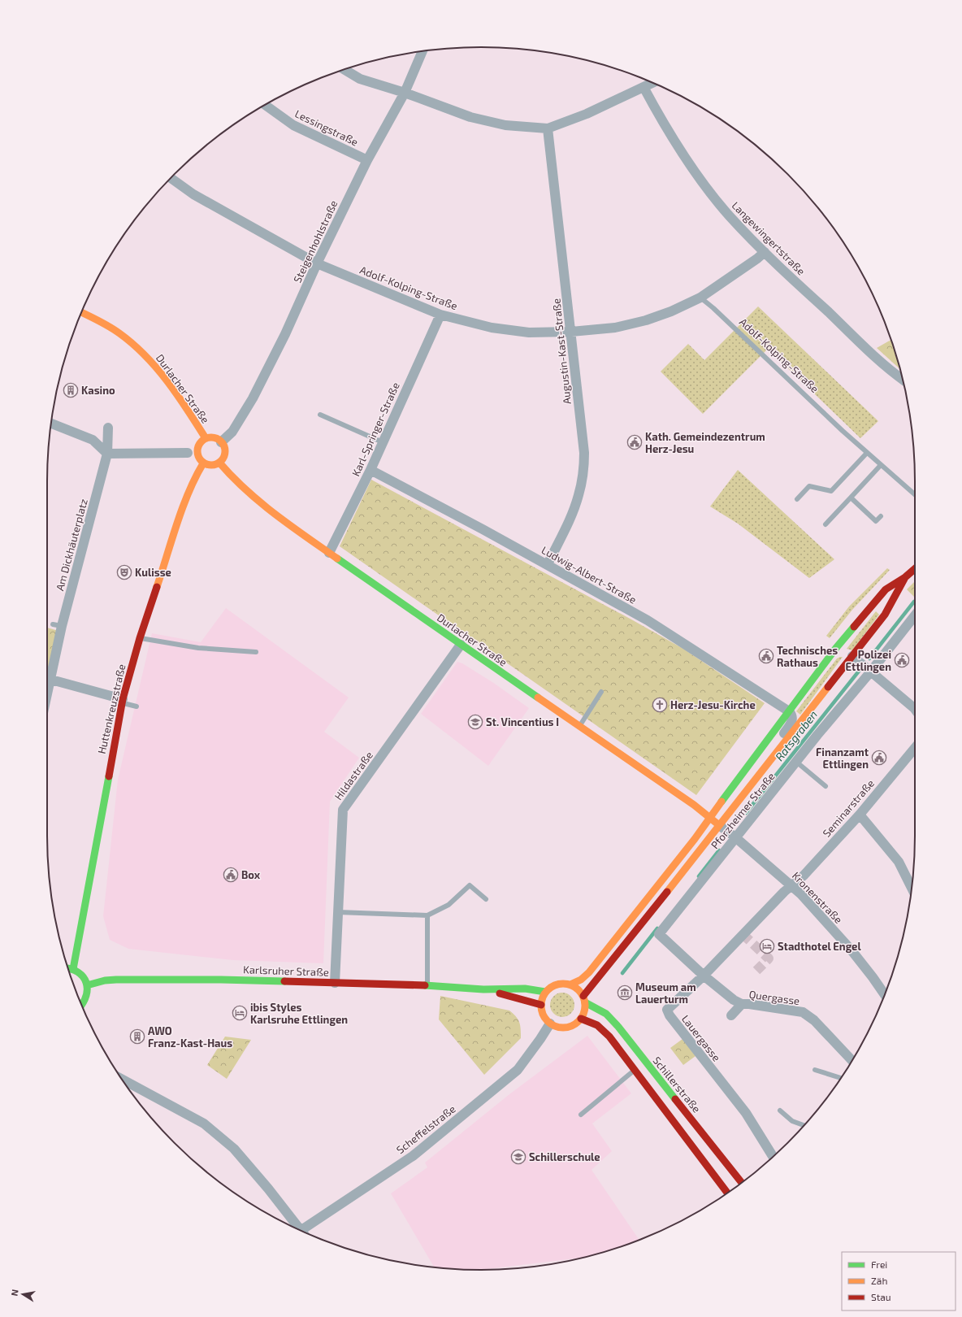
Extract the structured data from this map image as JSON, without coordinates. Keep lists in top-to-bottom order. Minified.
{"streets":{"main road":["Durlacher Straße","Huttenkreuzstraße","Pforzheimer Straße","Karlsruher Straße","Schillerstraße"],"street":["Lessingstraße","Langewingertstraße","Steigenhohlstraße","Adolf-Kolping-Straße","Augustin-Kast-Straße","Karl-Springer-Straße","Am Dickhäuterplatz","Ludwig-Albert-Straße","Hildastraße","Seminarstraße","Kronenstraße","Quergasse","Lauergasse","Scheffelstraße"]},"crossings":[["Lessingstraße","Steigenhohlstraße"],["Langewingertstraße","Adolf-Kolping-Straße"],["Steigenhohlstraße","Adolf-Kolping-Straße"],["Steigenhohlstraße","Durlacher Straße"],["Steigenhohlstraße","Huttenkreuzstraße"],["Adolf-Kolping-Straße","Augustin-Kast-Straße"],["Adolf-Kolping-Straße","Karl-Springer-Straße"],["Augustin-Kast-Straße","Ludwig-Albert-Straße"],["Durlacher Straße","Karl-Springer-Straße"],["Durlacher Straße","Huttenkreuzstraße"],["Durlacher Straße","Hildastraße"],["Durlacher Straße","Pforzheimer Straße"],["Durlacher Straße","Kronenstraße"],["Karl-Springer-Straße","Ludwig-Albert-Straße"],["Ludwig-Albert-Straße","Pforzheimer Straße"],["Hildastraße","Karlsruher Straße"],["Seminarstraße","Kronenstraße"],["Seminarstraße","Lauergasse"],["Pforzheimer Straße","Kronenstraße"],["Pforzheimer Straße","Karlsruher Straße"],["Pforzheimer Straße","Quergasse"],["Pforzheimer Straße","Schillerstraße"],["Pforzheimer Straße","Scheffelstraße"],["Kronenstraße","Lauergasse"],["Karlsruher Straße","Schillerstraße"],["Karlsruher Straße","Scheffelstraße"],["Quergasse","Lauergasse"],["Schillerstraße","Scheffelstraße"]],"water":["Ratsgraben"],"places":{"building":["Kasino","AWO Franz-Kast-Haus"],"public building":["Kath. Gemeindezentrum Herz-Jesu","Technisches Rathaus","Polizei Ettlingen","Finanzamt Ettlingen","Box"],"theatre":["Kulisse"],"church":["Herz-Jesu-Kirche"],"school or university":["St. Vincentius I","Schillerschule"],"hotel":["Stadthotel Engel","ibis Styles Karlsruhe Ettlingen"],"museum":["Museum am Lauerturm"]},"legend":["Frei","Zäh","Stau"],"north":"left"}
